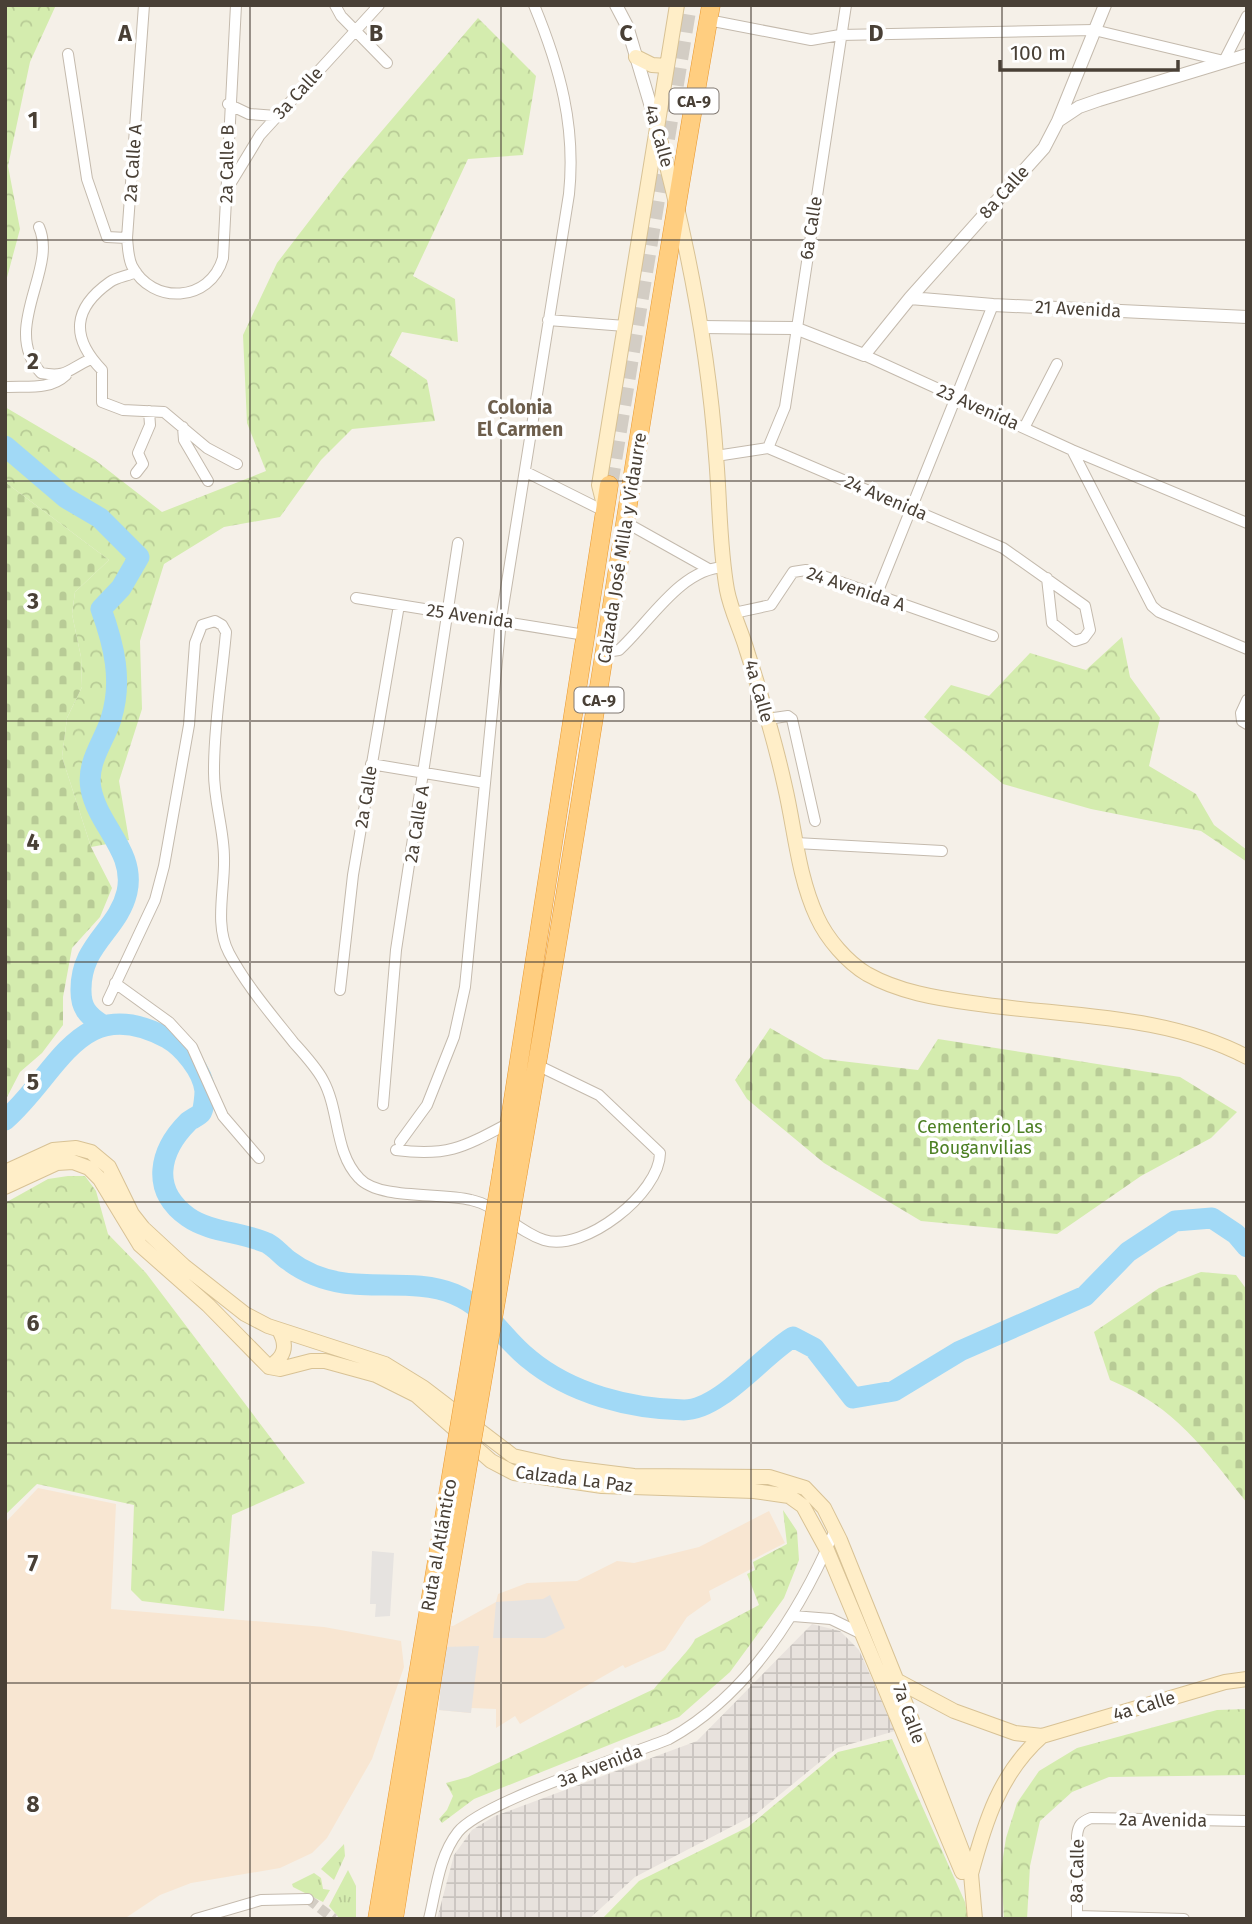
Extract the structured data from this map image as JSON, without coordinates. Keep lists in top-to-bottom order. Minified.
{"streets":{"highway":["CA-9","Calzada José Milla y Vidaurre","Ruta al Atlántico"],"main road":["4a Calle","Calzada La Paz","7a Calle"],"street":["3a Calle","2a Calle A","2a Calle B","8a Calle","6a Calle","21 Avenida","23 Avenida","24 Avenida","24 Avenida A","25 Avenida","2a Calle","3a Avenida","2a Avenida"]},"crossings":[["3a Calle","2a Calle B"],["4a Calle","23 Avenida"],["4a Calle","Calzada José Milla y Vidaurre"],["4a Calle","24 Avenida A"],["4a Calle","7a Calle"],["2a Calle A","2a Calle B"],["2a Calle A","25 Avenida"],["8a Calle","21 Avenida"],["8a Calle","23 Avenida"],["8a Calle","2a Avenida"],["6a Calle","23 Avenida"],["6a Calle","24 Avenida"],["Calzada José Milla y Vidaurre","25 Avenida"],["Calzada José Milla y Vidaurre","Ruta al Atlántico"],["25 Avenida","2a Calle"],["7a Calle","3a Avenida"]],"districts":["Colonia El Carmen"],"parks":["Cementerio Las Bouganvilias"],"scale_bar":"100 m","grid":{"columns":["A","B","C","D"],"rows":["1","2","3","4","5","6","7","8"]}}
